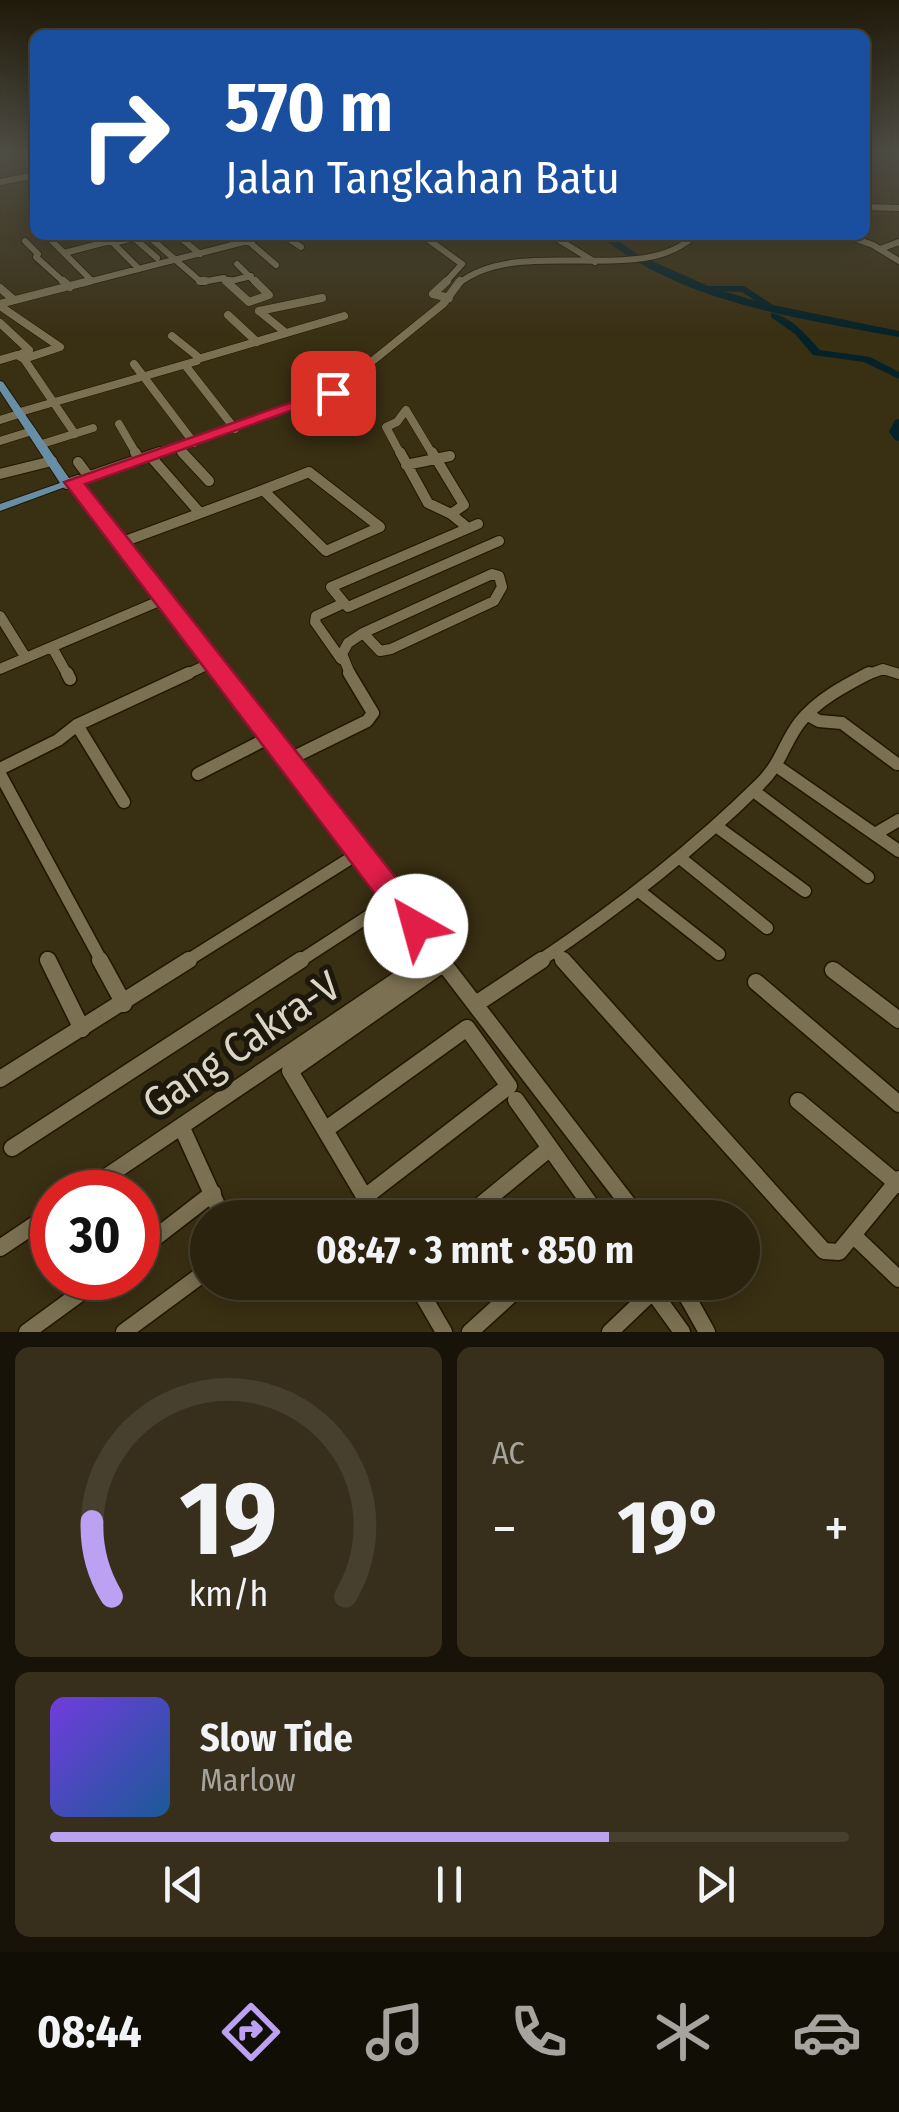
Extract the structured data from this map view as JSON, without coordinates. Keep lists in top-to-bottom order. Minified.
{"streets":{"street":["Gang Cakra-V"]},"page":{"turn":["570 m","Jalan Tangkahan Batu"],"limit":"30","trip":"08:47 · 3 mnt · 850 m","tile":"AC","heat":["−","19°","+"],"song":["Slow Tide","Marlow"],"tabs":"08:44","gauge":["19","km/h"]}}
